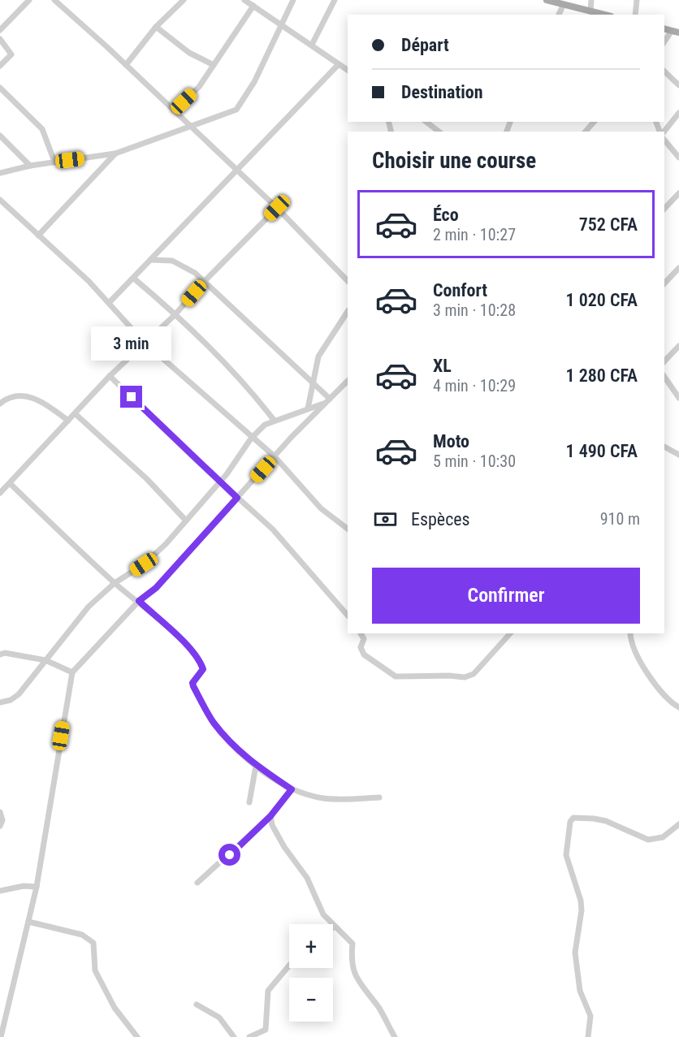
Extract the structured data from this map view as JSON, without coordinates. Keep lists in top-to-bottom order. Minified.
{"page":{"banner":["Départ","Destination"],"heading":"Choisir une course","list":[{"name":"Éco","note":"2 min · 10:27","value":"752 CFA"},{"name":"Confort","note":"3 min · 10:28","value":"1 020 CFA"},{"name":"XL","note":"4 min · 10:29","value":"1 280 CFA"},{"name":"Moto","note":"5 min · 10:30","value":"1 490 CFA"}],"bubble":"3 min","pay":["Espèces","910 m"],"buttons":"Confirmer","map_buttons":["+","−"]}}
